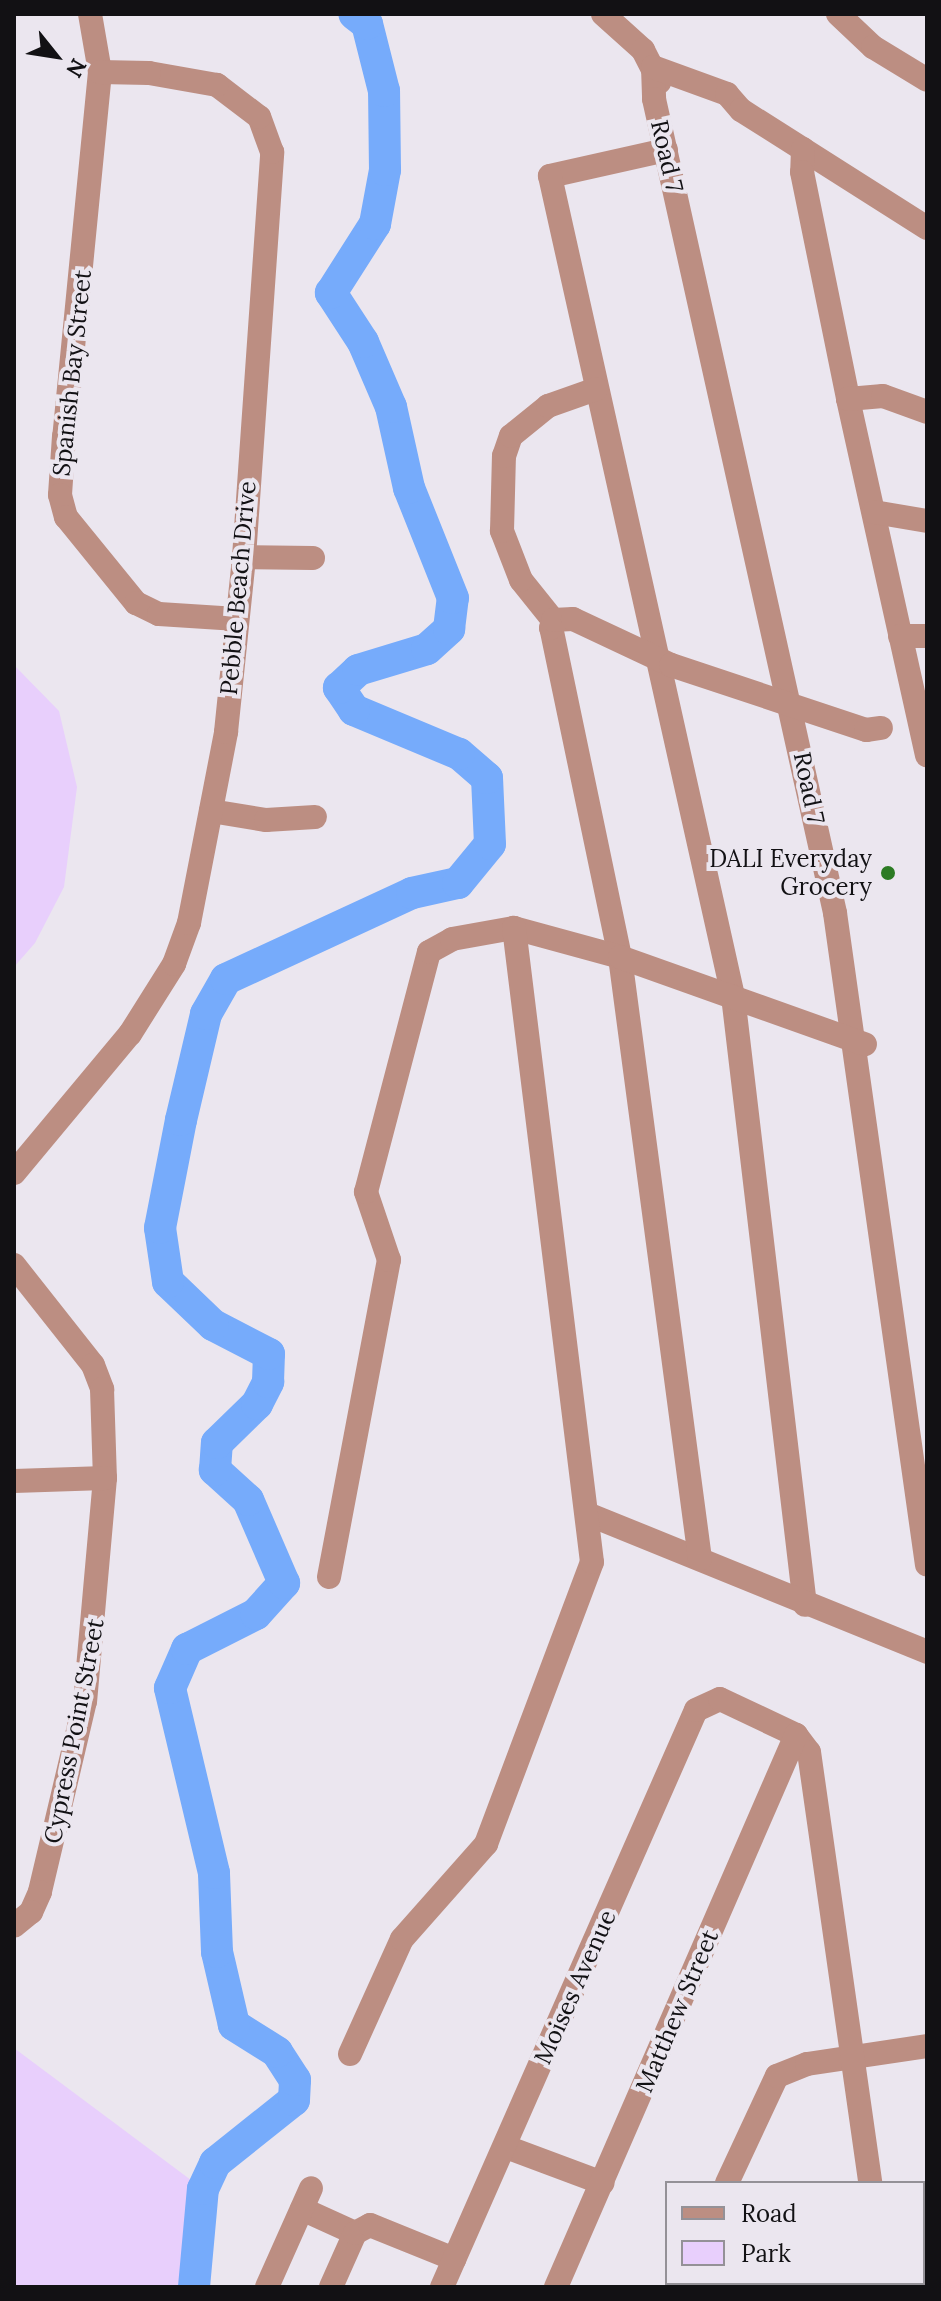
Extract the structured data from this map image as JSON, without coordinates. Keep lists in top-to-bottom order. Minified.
{"streets":{"street":["Road 7","Spanish Bay Street","Pebble Beach Drive","Cypress Point Street","Moises Avenue","Matthew Street"]},"crossings":[["Spanish Bay Street","Pebble Beach Drive"],["Moises Avenue","Matthew Street"]],"places":["DALI Everyday Grocery"],"legend":["Road","Park"],"north":"bottom right"}
